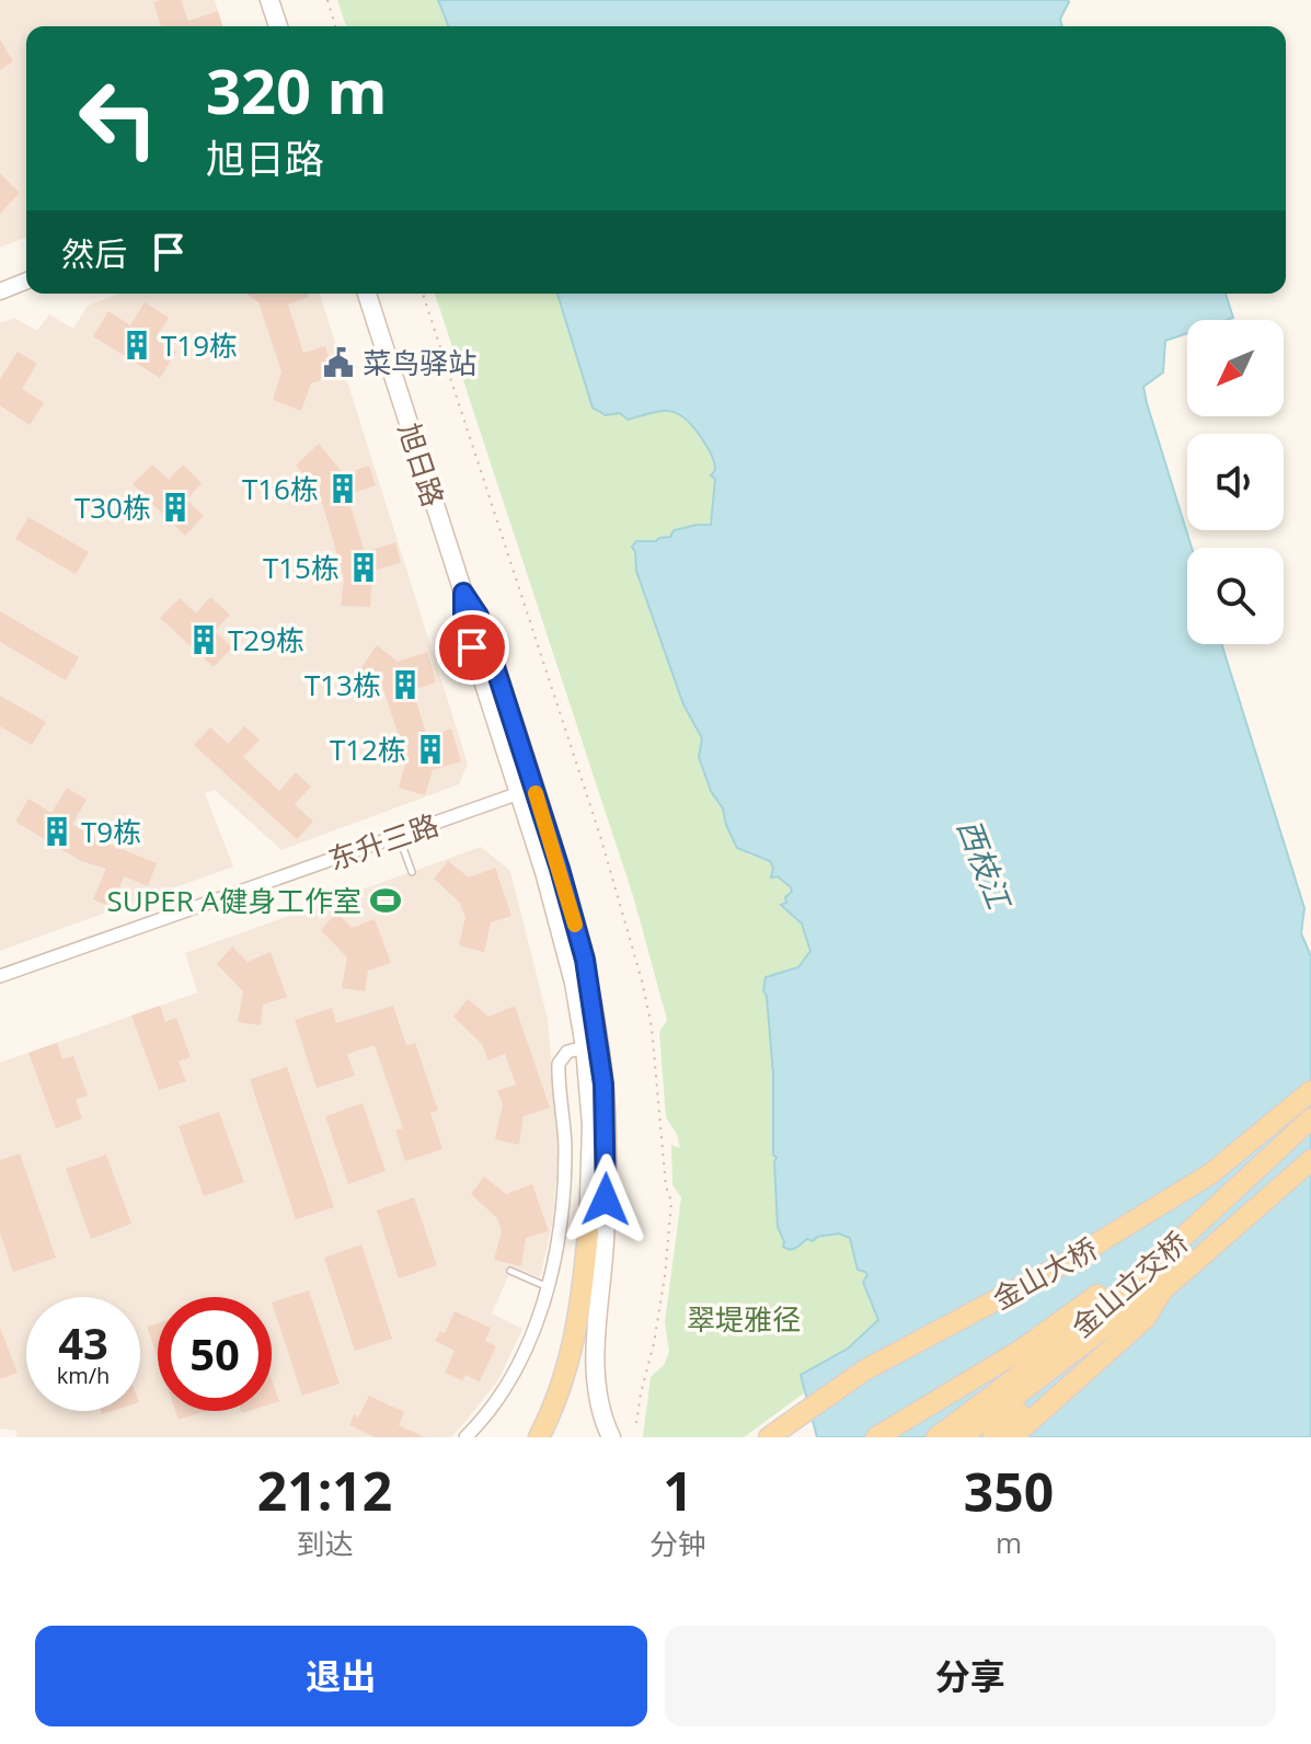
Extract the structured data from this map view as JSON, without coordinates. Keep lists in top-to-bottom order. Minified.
{"streets":{"main road":["旭日路","金山大桥","金山立交桥"],"street":["东升三路"]},"crossings":[["旭日路","东升三路"]],"water":["西枝江"],"parks":["翠堤雅径"],"places":{"building":["T19栋","T16栋","T30栋","T15栋","T29栋","T13栋","T12栋","T9栋"],"public building":["菜鸟驿站"],"sports":["SUPER A健身工作室"]},"north":"bottom left","page":{"turn":["320 m","旭日路"],"then":"然后","speed":"43 km/h","limit":"50","eta":["21:12","到达","1","分钟","350","m"],"buttons":["退出","分享"]}}
